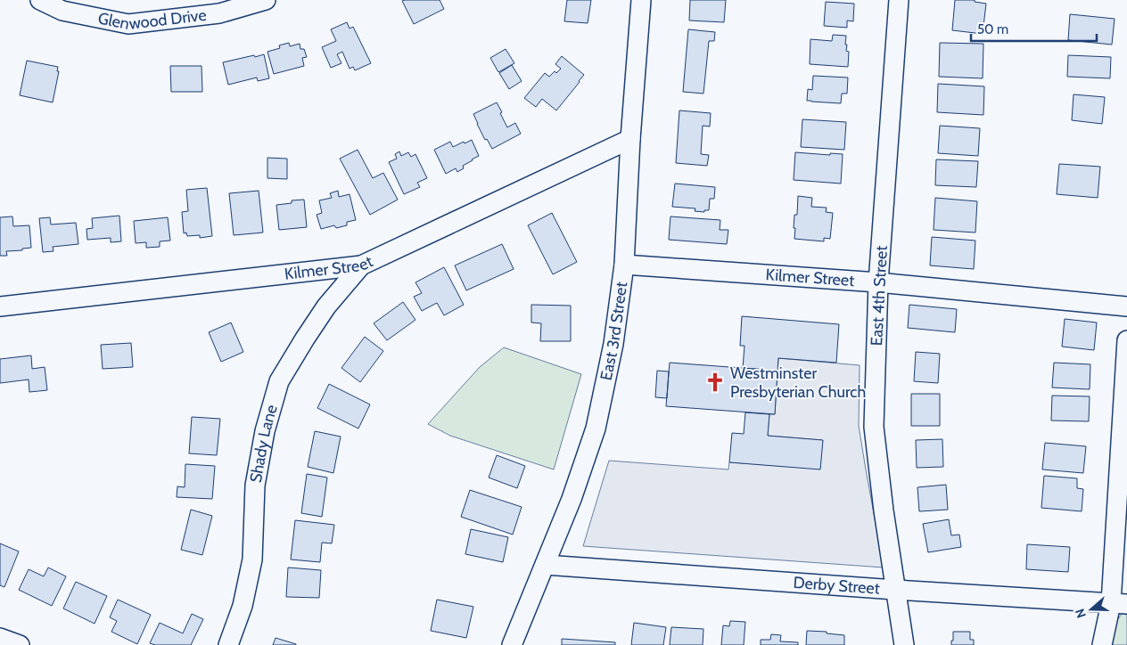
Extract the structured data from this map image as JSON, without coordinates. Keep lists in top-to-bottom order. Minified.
{"streets":{"street":["Glenwood Drive","Kilmer Street","East 4th Street","East 3rd Street","Shady Lane","Derby Street"]},"crossings":[["Kilmer Street","East 4th Street"],["Kilmer Street","East 3rd Street"],["Kilmer Street","Shady Lane"],["East 4th Street","Derby Street"],["East 3rd Street","Derby Street"]],"places":{"church":["Westminster Presbyterian Church"]},"scale_bar":"50 m","north":"left"}
